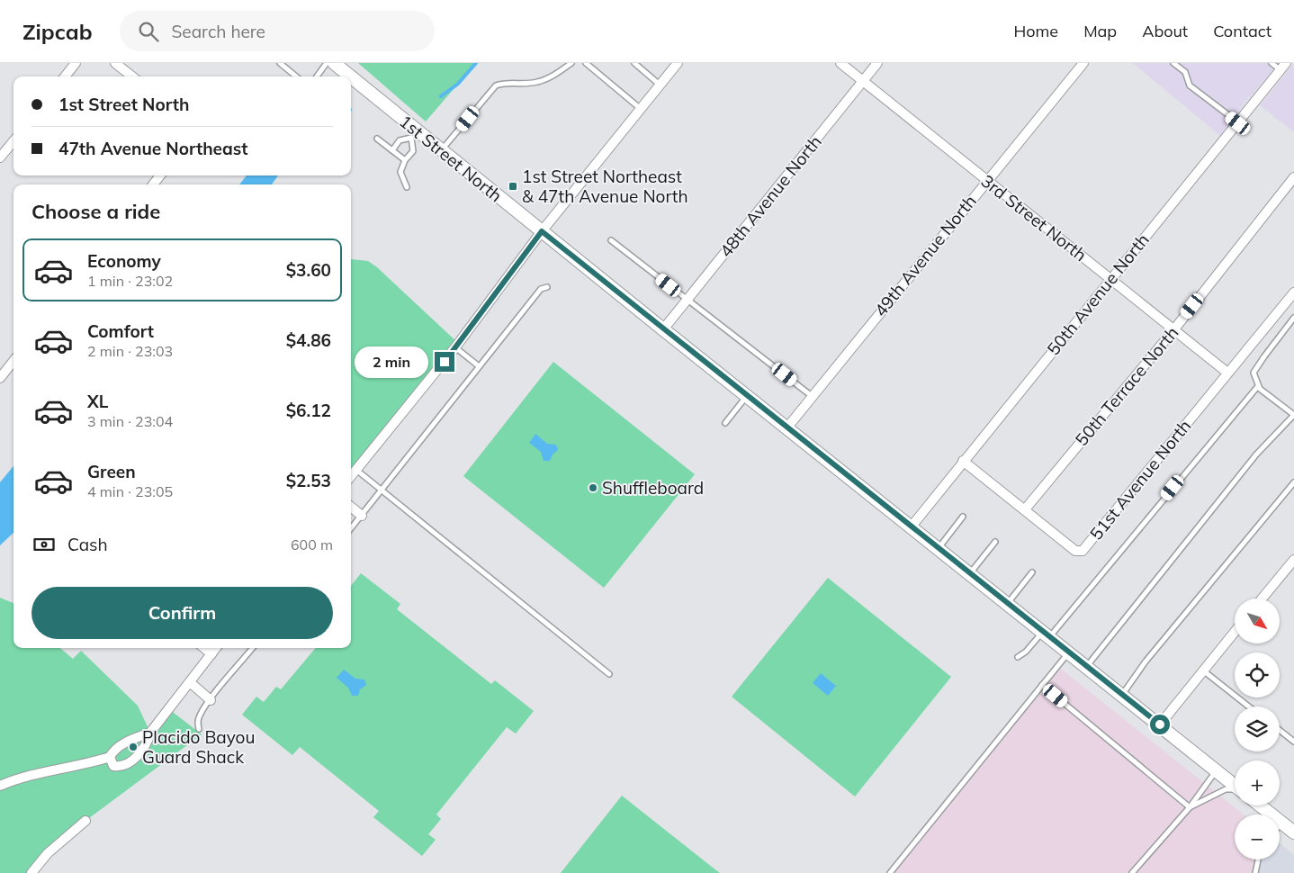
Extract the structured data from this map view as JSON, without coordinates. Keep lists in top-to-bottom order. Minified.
{"streets":{"street":["1st Street North","48th Avenue North","3rd Street North","49th Avenue North","50th Avenue North","50th Terrace North","51st Avenue North"]},"crossings":[["1st Street North","48th Avenue North"],["1st Street North","49th Avenue North"],["1st Street North","50th Avenue North"],["48th Avenue North","3rd Street North"],["3rd Street North","49th Avenue North"],["3rd Street North","50th Avenue North"],["3rd Street North","50th Terrace North"],["3rd Street North","51st Avenue North"],["50th Avenue North","51st Avenue North"],["50th Terrace North","51st Avenue North"]],"places":{"transit":["1st Street Northeast & 47th Avenue North"],"other":["Shuffleboard","Placido Bayou Guard Shack"]},"north":"bottom right","page":{"header":"Zipcab","search":"Search here","nav":["Home","Map","About","Contact"],"banner":["1st Street North","47th Avenue Northeast"],"heading":"Choose a ride","list":[{"name":"Economy","note":"1 min · 23:02","value":"$3.60"},{"name":"Comfort","note":"2 min · 23:03","value":"$4.86"},{"name":"XL","note":"3 min · 23:04","value":"$6.12"},{"name":"Green","note":"4 min · 23:05","value":"$2.53"}],"bubble":"2 min","pay":["Cash","600 m"],"buttons":"Confirm","map_buttons":["+","−"]}}
